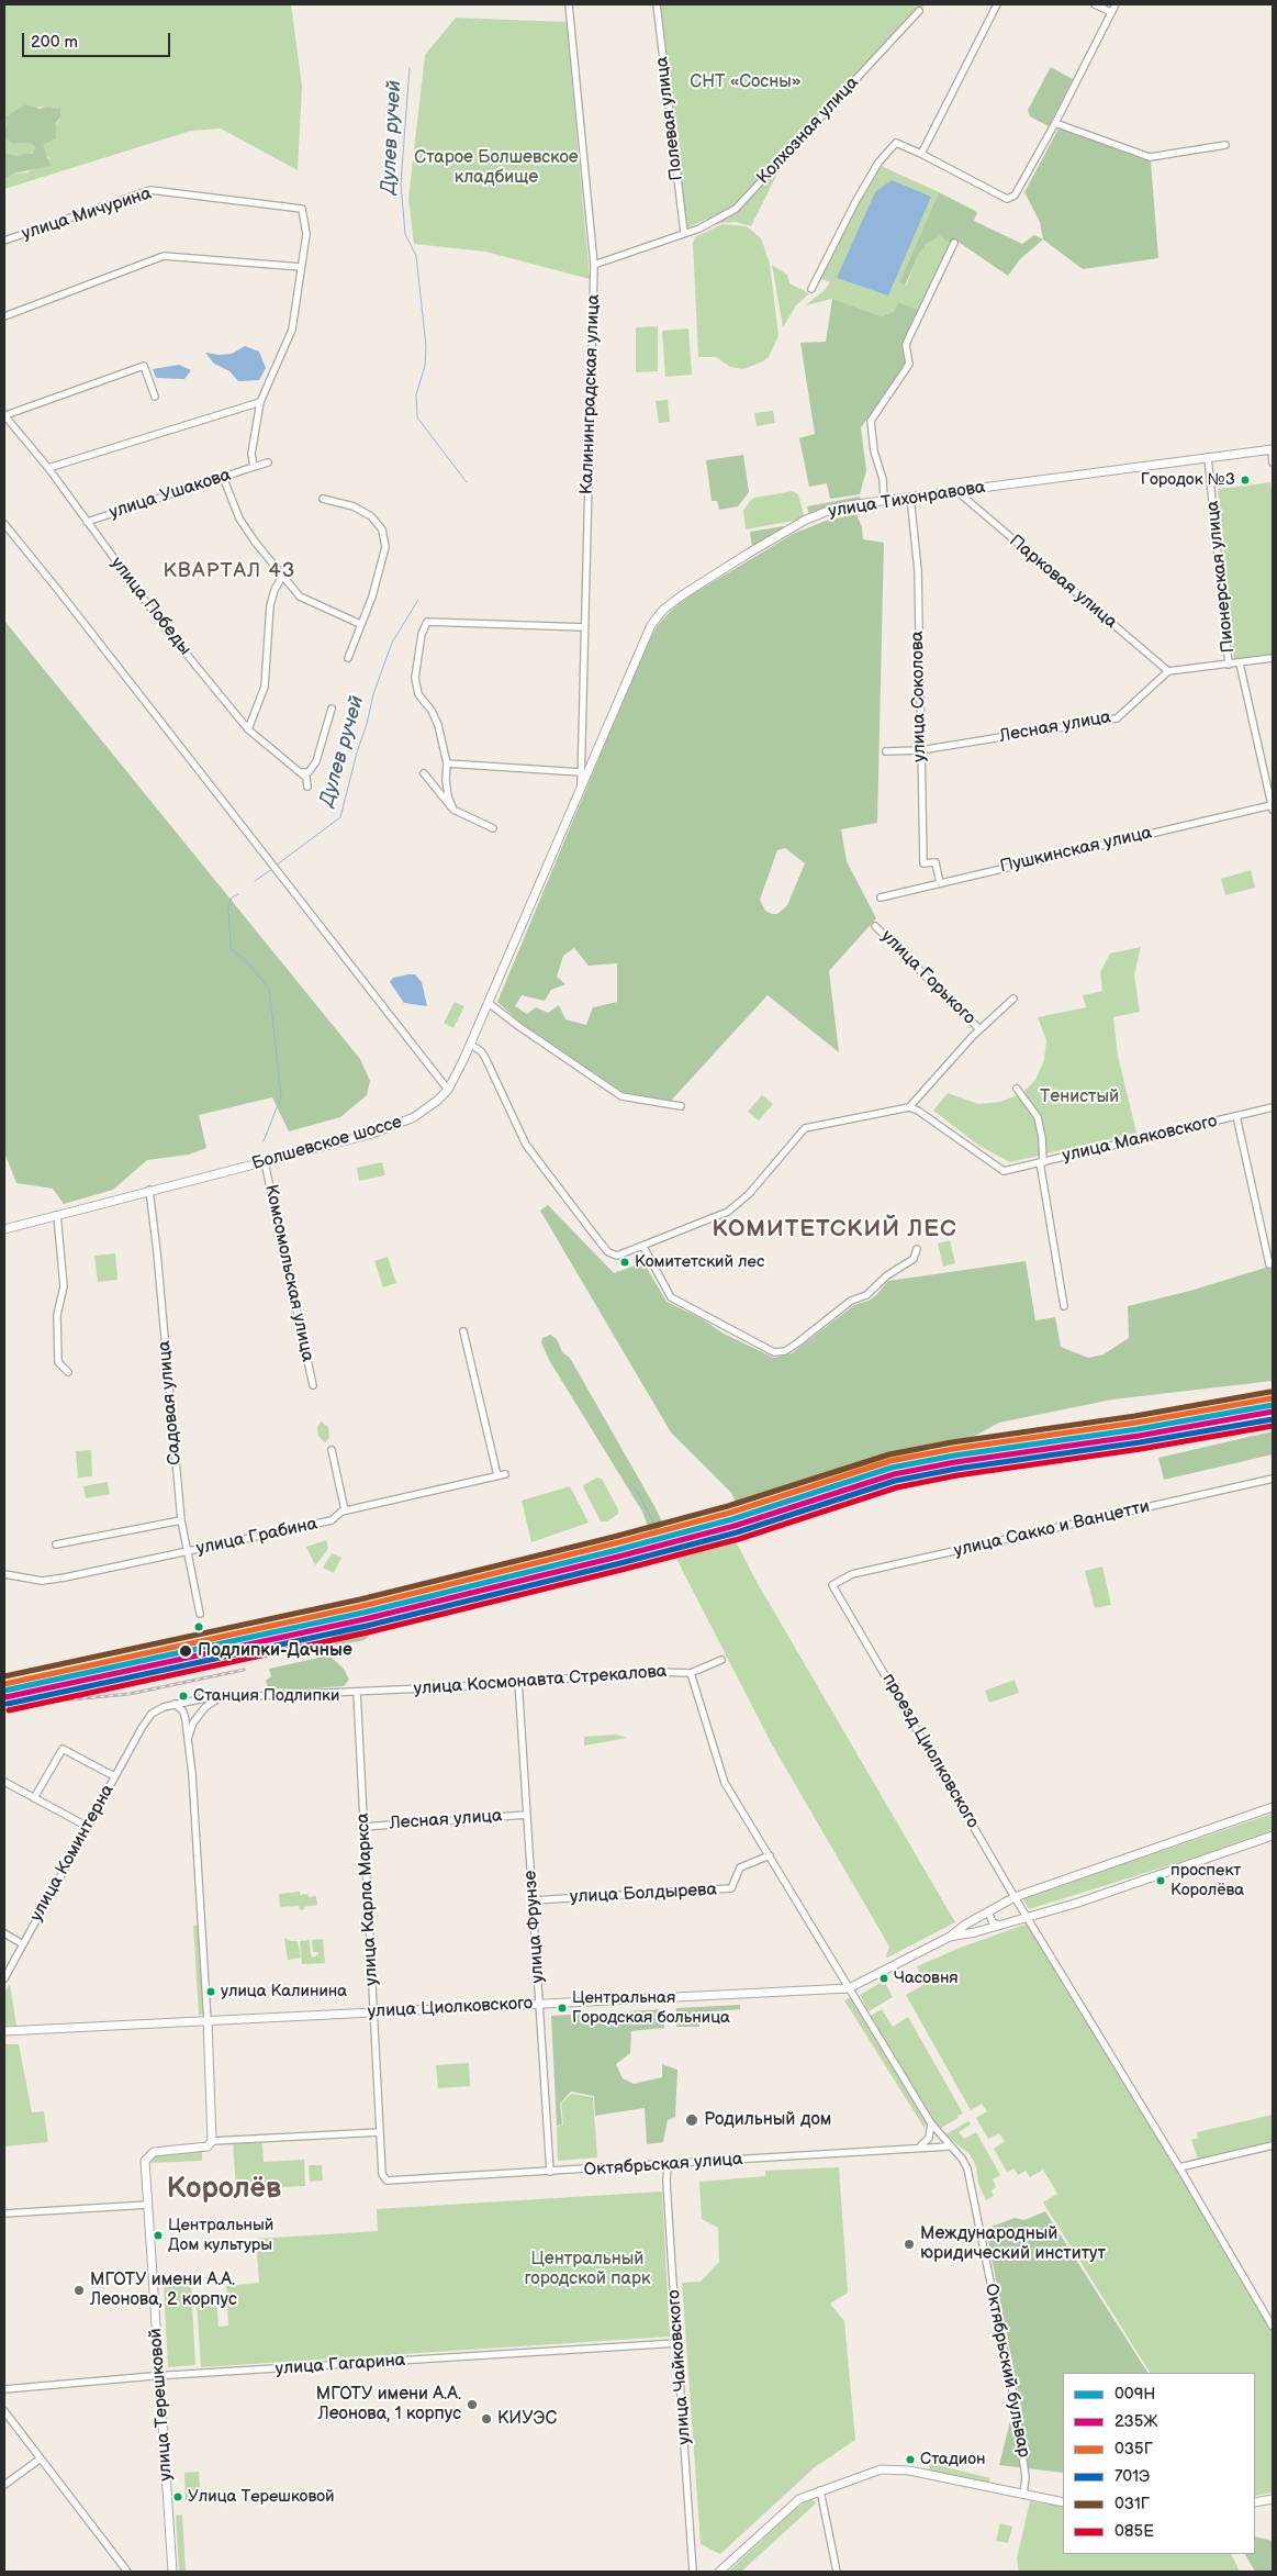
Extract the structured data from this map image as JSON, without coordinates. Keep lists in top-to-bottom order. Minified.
{"streets":{"main road":["улица Тихонравова","Болшевское шоссе","улица Циолковского","улица Терешковой"],"street":["Полевая улица","Колхозная улица","улица Мичурина","Калининградская улица","улица Ушакова","Пионерская улица","Парковая улица","улица Победы","улица Соколова","Лесная улица","Пушкинская улица","улица Горького","улица Маяковского","Комсомольская улица","Садовая улица","улица Сакко и Ванцетти","улица Грабина","улица Космонавта Стрекалова","проезд Циолковского","улица Коминтерна","улица Болдырева","улица Карла Маркса","улица Фрунзе","Октябрьская улица","улица Гагарина","улица Чайковского","Октябрьский бульвар"]},"crossings":[["Полевая улица","Колхозная улица"],["Колхозная улица","Калининградская улица"],["Калининградская улица","улица Тихонравова"],["Калининградская улица","Болшевское шоссе"],["улица Ушакова","улица Победы"],["улица Тихонравова","Пионерская улица"],["улица Тихонравова","Парковая улица"],["улица Тихонравова","улица Соколова"],["улица Тихонравова","Болшевское шоссе"],["Пионерская улица","Пушкинская улица"],["Парковая улица","Лесная улица"],["улица Соколова","Лесная улица"],["улица Соколова","Пушкинская улица"],["Лесная улица","улица Карла Маркса"],["Лесная улица","улица Фрунзе"],["Болшевское шоссе","Комсомольская улица"],["Болшевское шоссе","Садовая улица"],["Садовая улица","улица Грабина"],["улица Сакко и Ванцетти","проезд Циолковского"],["улица Космонавта Стрекалова","улица Коминтерна"],["улица Космонавта Стрекалова","улица Карла Маркса"],["улица Космонавта Стрекалова","улица Фрунзе"],["улица Космонавта Стрекалова","Октябрьский бульвар"],["улица Болдырева","улица Фрунзе"],["улица Болдырева","Октябрьский бульвар"],["улица Карла Маркса","улица Циолковского"],["улица Карла Маркса","Октябрьская улица"],["улица Фрунзе","улица Циолковского"],["улица Фрунзе","Октябрьская улица"],["улица Циолковского","Октябрьский бульвар"],["Октябрьская улица","улица Чайковского"],["Октябрьская улица","Октябрьский бульвар"],["улица Гагарина","улица Чайковского"],["улица Гагарина","улица Терешковой"]],"districts":["КВАРТАЛ 43","КОМИТЕТСКИЙ ЛЕС","Королёв"],"water":["Дулев ручей"],"parks":["СНТ «Сосны»","Старое Болшевское кладбище","Тенистый","Центральный городской парк"],"places":["Городок №3","Комитетский лес","Подлипки-Дачные","Станция Подлипки","проспект Королёва","Часовня","улица Калинина","Центральная Городская больница","Родильный дом","Центральный Дом культуры","Международный юридический институт","МГОТУ имени А.А. Леонова, 2 корпус","МГОТУ имени А.А. Леонова, 1 корпус","КИУЭС","Стадион","Улица Терешковой"],"lines":["transit line 031Г","transit line 035Г","transit line 009Н","transit line 235Ж","transit line 701Э","transit line 085Е"],"legend":["009Н","235Ж","035Г","701Э","031Г","085Е"],"scale_bar":"200 m"}
